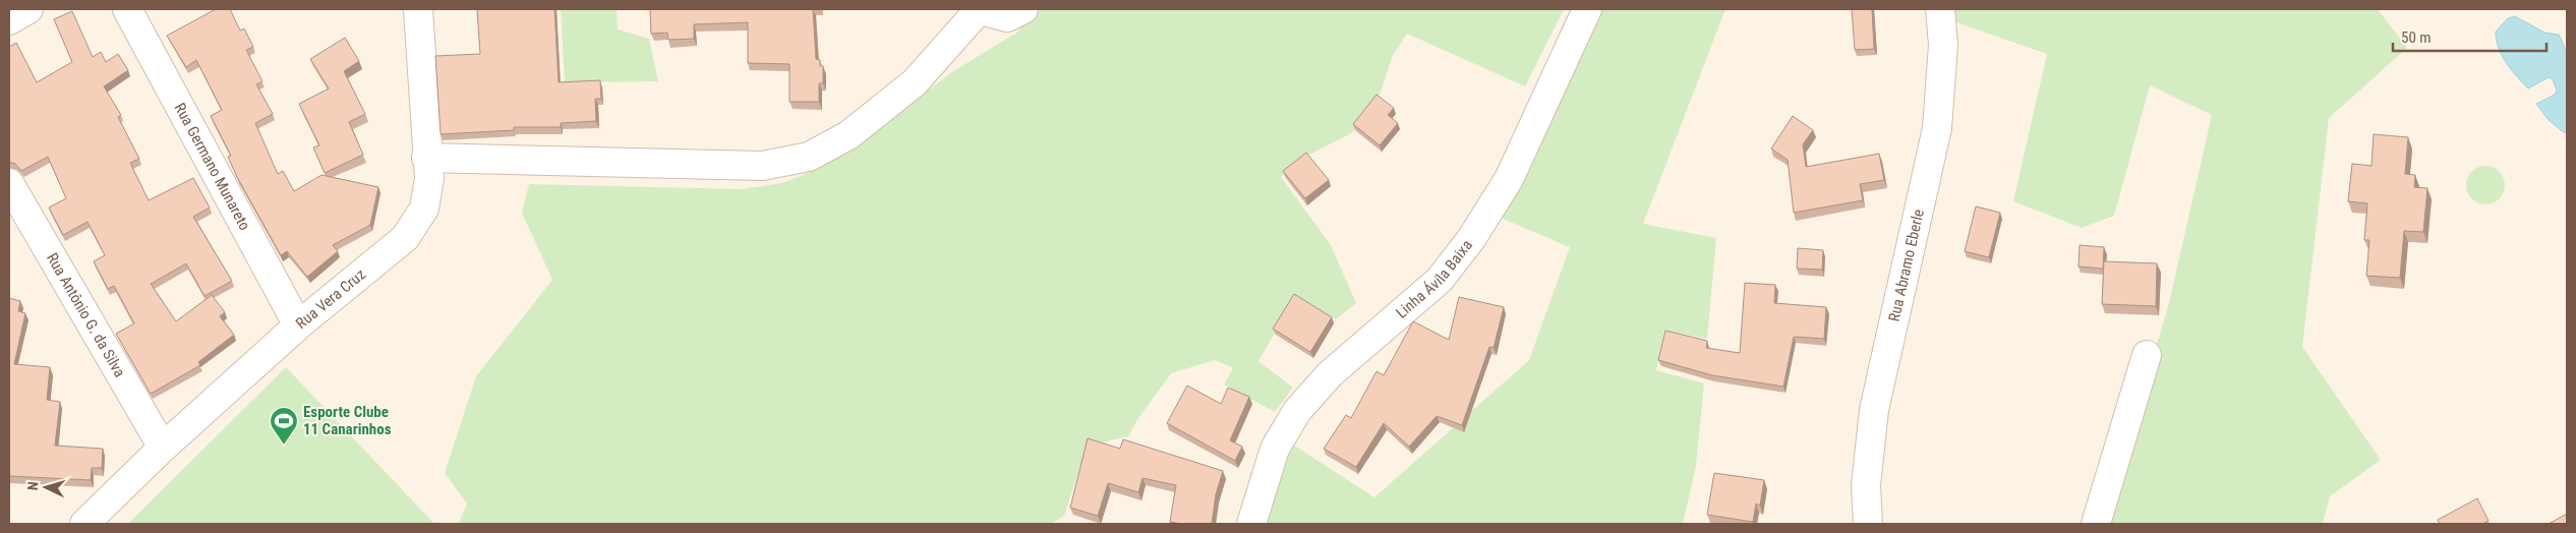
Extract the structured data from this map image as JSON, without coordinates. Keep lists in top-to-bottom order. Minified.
{"streets":{"street":["Rua Germano Munareto","Rua Abramo Eberle","Linha Ávila Baixa","Rua Vera Cruz","Rua Antônio G. da Silva"]},"crossings":[["Rua Germano Munareto","Rua Vera Cruz"],["Rua Vera Cruz","Rua Antônio G. da Silva"]],"places":{"sports":["Esporte Clube 11 Canarinhos"]},"scale_bar":"50 m","north":"left"}
